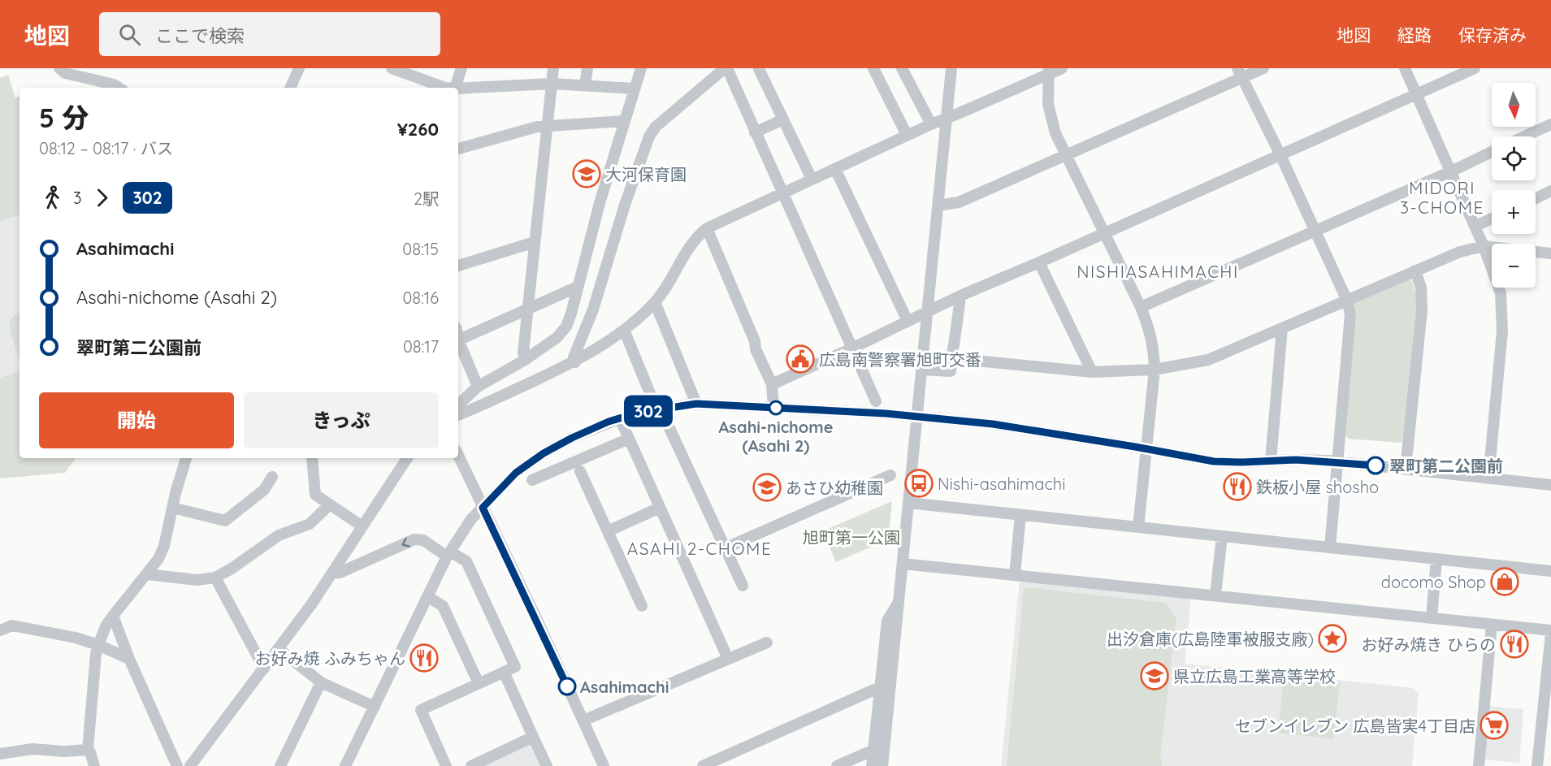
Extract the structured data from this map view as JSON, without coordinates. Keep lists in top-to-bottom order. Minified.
{"districts":["MIDORI 3-CHOME","NISHIASAHIMACHI","ASAHI 2-CHOME"],"parks":["旭町第一公園"],"places":{"school or university":["大河保育園","あさひ幼稚園","県立広島工業高等学校"],"public building":["広島南警察署旭町交番"],"other":["Asahi-nichome (Asahi 2)","翠町第二公園前","Asahimachi"],"bus stop":["Nishi-asahimachi"],"restaurant":["鉄板小屋 shosho","お好み焼き ひらの","お好み焼 ふみちゃん"],"shop":["docomo Shop"],"place":["出汐倉庫(広島陸軍被服支廠)"],"supermarket":["セブンイレブン 広島皆実4丁目店"]},"lines":["bus line 302"],"north":"bottom","page":{"header":"地図","search":"ここで検索","nav":["地図","経路","保存済み"],"on_map":"302","map_buttons":["+","−"],"heading":["5 分","08:12 – 08:17 · バス","¥260"],"legs":["3","302","2駅"],"list":[{"name":"Asahimachi","value":"08:15"},{"name":"Asahi-nichome (Asahi 2)","value":"08:16"},{"name":"翠町第二公園前","value":"08:17"}],"buttons":["開始","きっぷ"]}}
